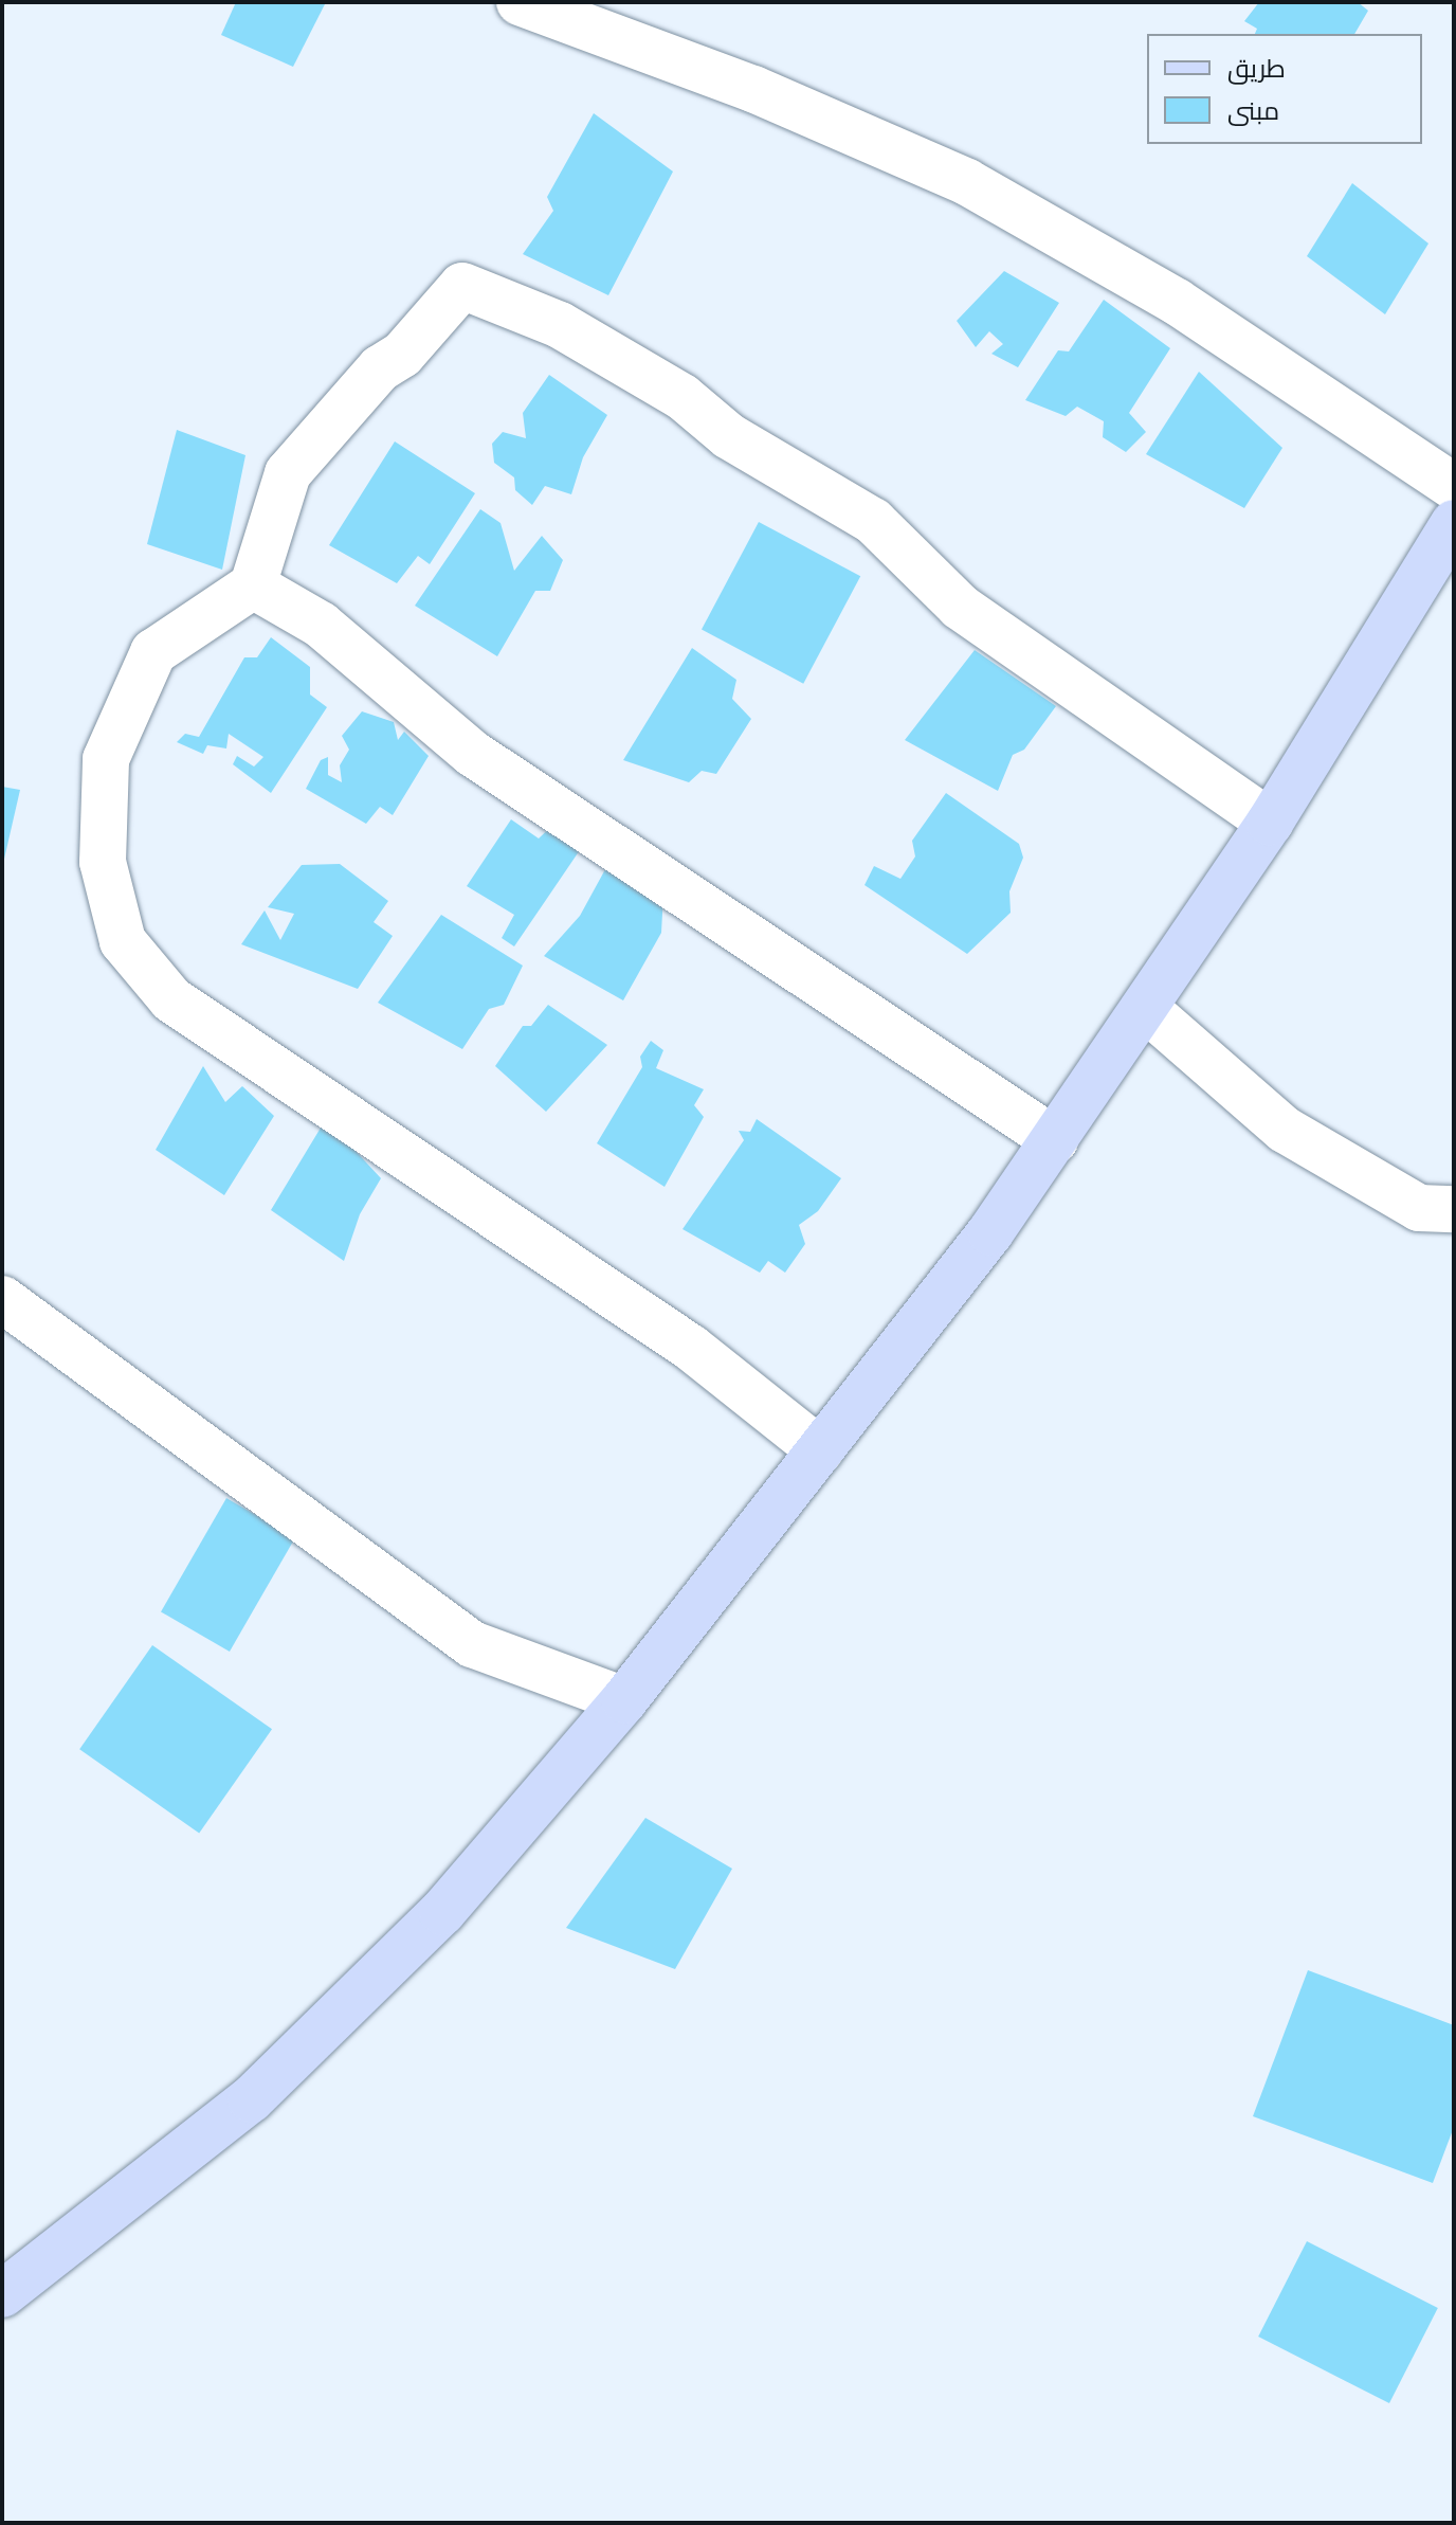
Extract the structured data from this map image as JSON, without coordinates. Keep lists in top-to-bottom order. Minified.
{"legend":["طريق","مبنى"]}
